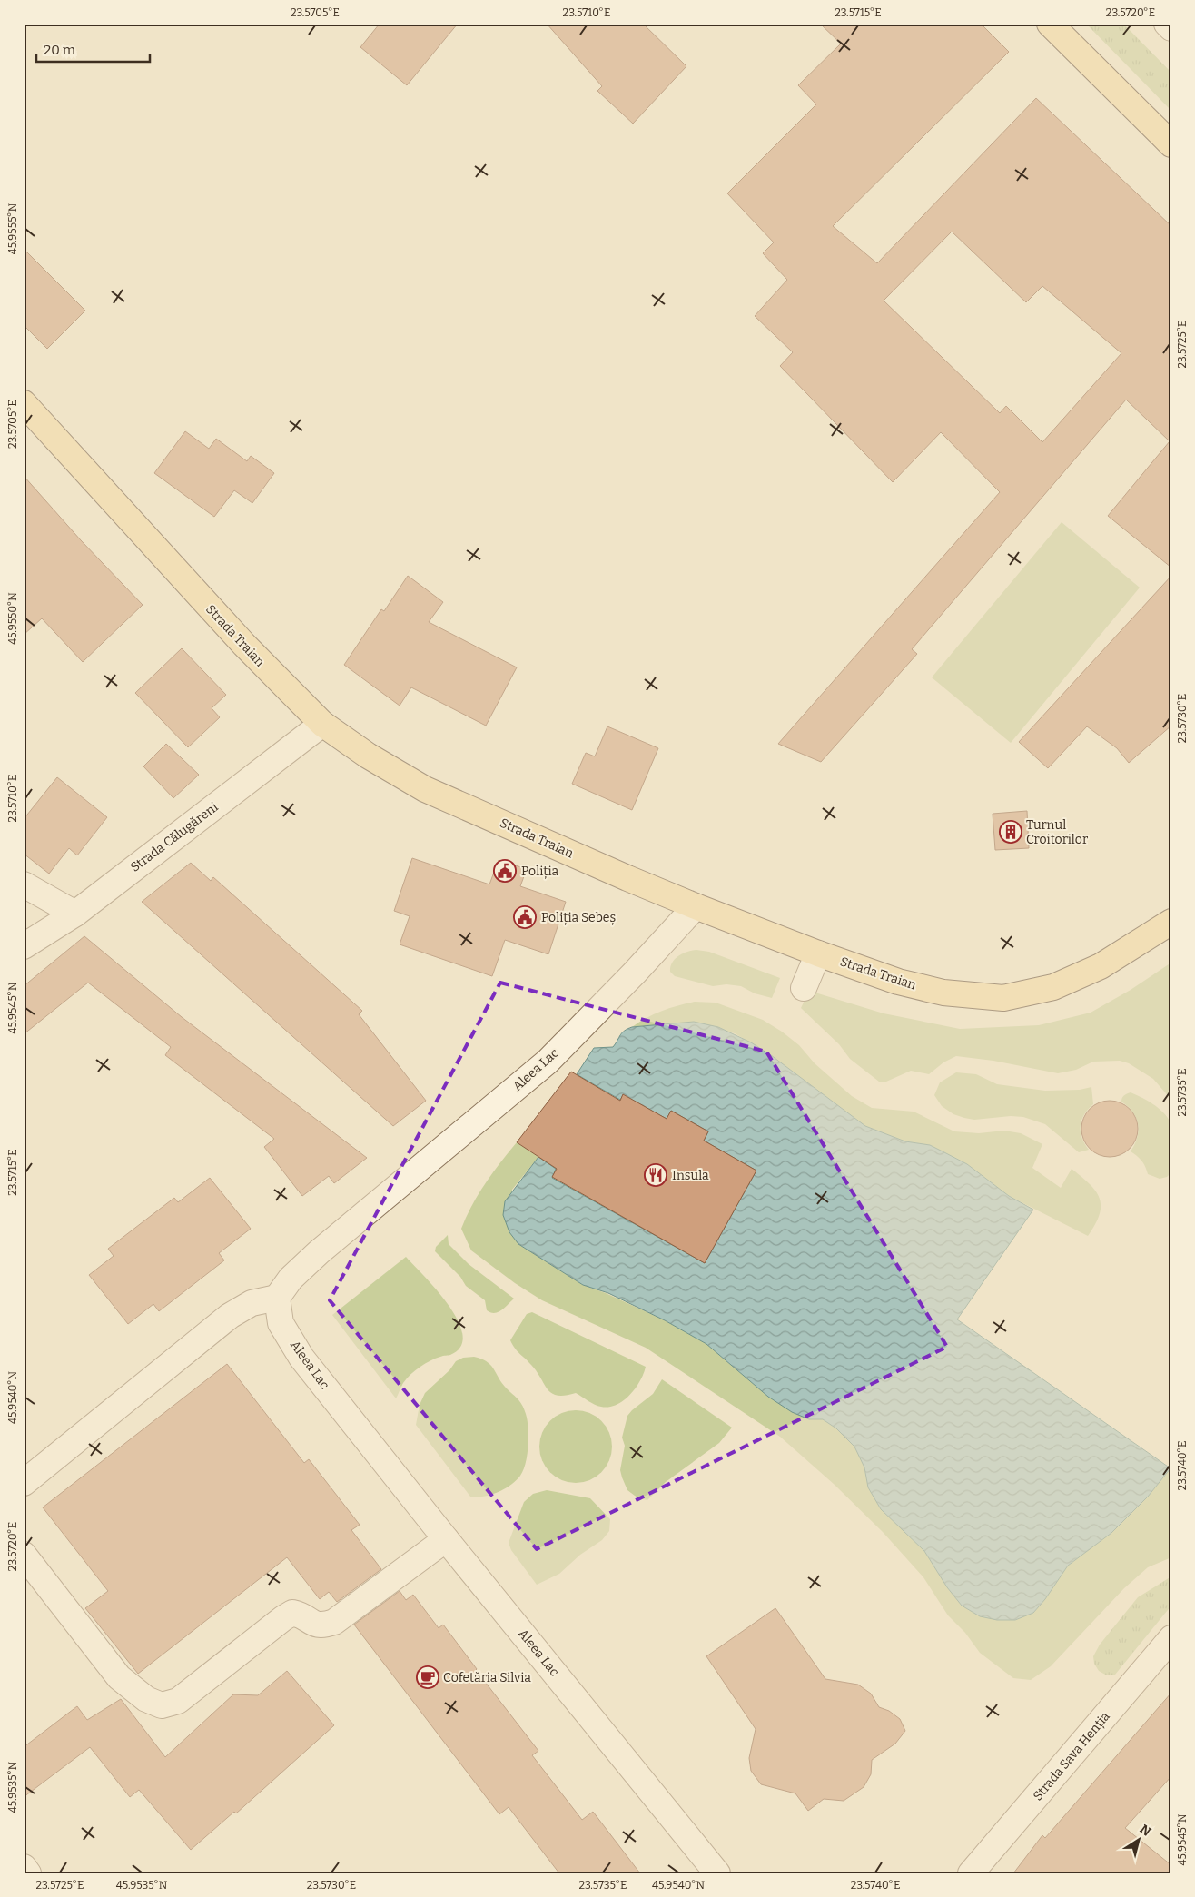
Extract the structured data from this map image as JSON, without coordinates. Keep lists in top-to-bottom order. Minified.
{"streets":{"main road":["Strada Traian"],"street":["Strada Călugăreni","Aleea Lac","Strada Sava Henția"]},"crossings":[["Strada Traian","Strada Călugăreni"],["Strada Traian","Aleea Lac"]],"places":{"building":["Turnul Croitorilor"],"public building":["Poliția","Poliția Sebeș"],"restaurant":["Insula"],"cafe":["Cofetăria Silvia"]},"scale_bar":"20 m","north":"top right","coordinates":["23.5705°E","23.5710°E","23.5715°E","23.5720°E","45.9555°N","23.5725°E","45.9550°N","23.5730°E","45.9545°N","23.5735°E","45.9540°N","23.5740°E","45.9535°N"]}
